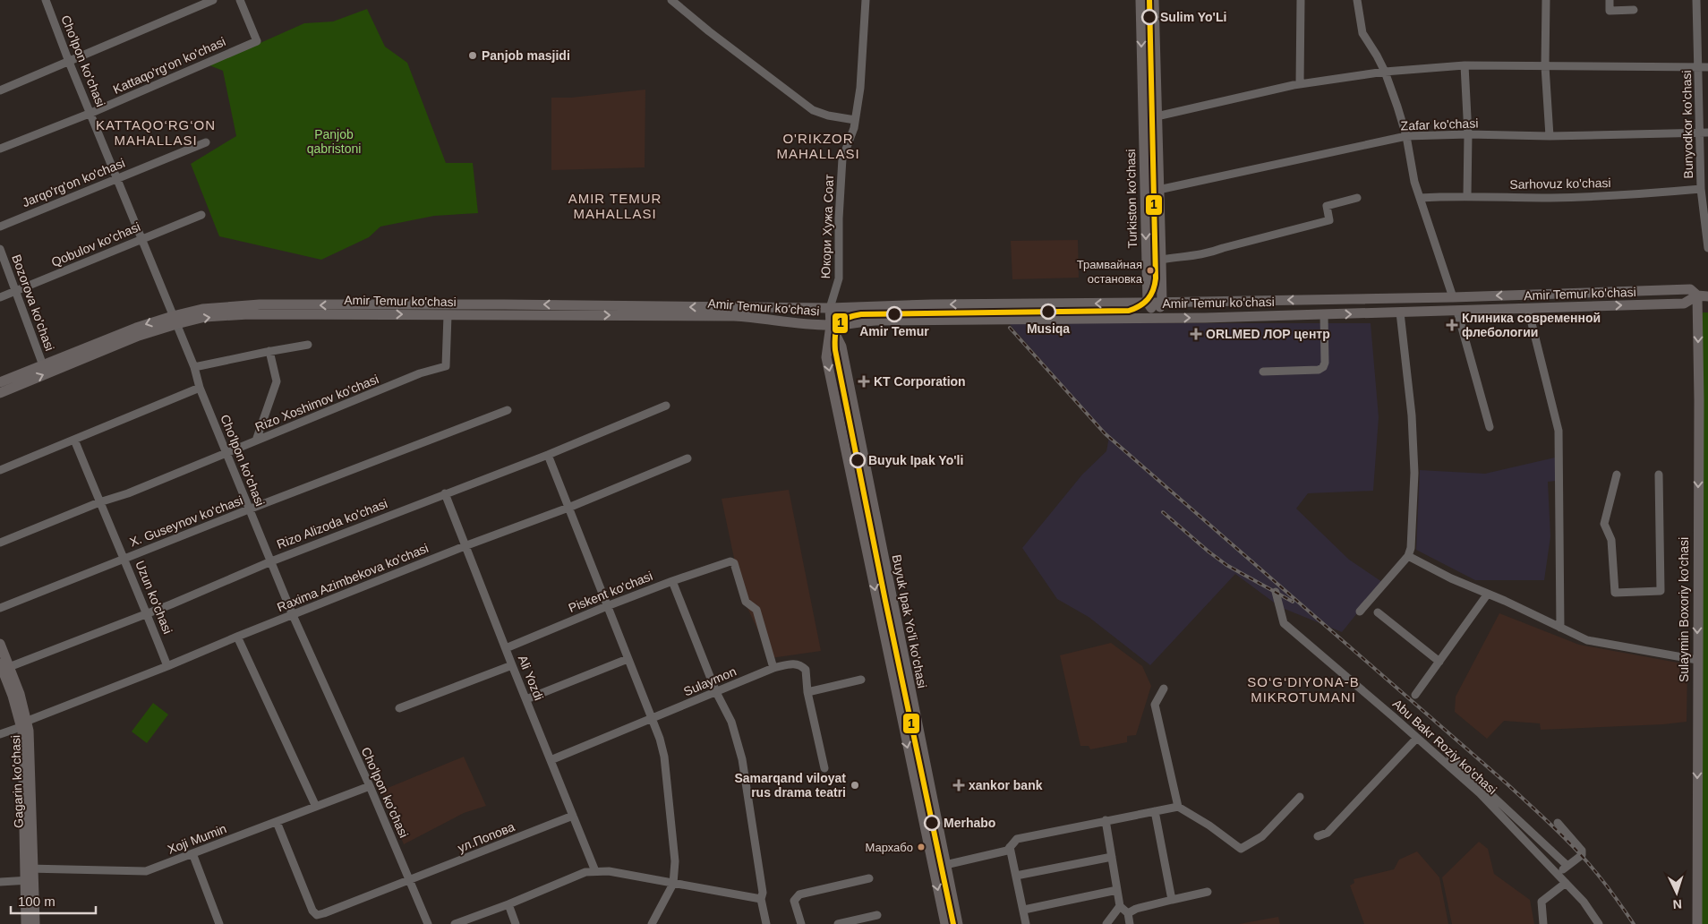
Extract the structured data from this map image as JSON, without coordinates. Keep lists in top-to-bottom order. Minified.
{"streets":{"main road":["Turkiston ko'chasi","Amir Temur ko'chasi","Sulaymin Boxoriy ko'chasi","Buyuk Ipak Yo'li ko'chasi","Gagarin ko'chasi"],"street":["Cho'lpon ko'chasi","Kattaqo'rg'on ko'chasi","Zafar ko'chasi","Bunyodkor ko'chasi","Jarqo'rg'on ko'chasi","Sarhovuz ko'chasi","Юкори Хужа Соат","Qobulov ko'chasi","Bozorova ko'chasi","Rizo Xoshimov ko'chasi","X. Guseynov ko'chasi","Rizo Alizoda ko'chasi","Raxima Azimbekova ko'chasi","Piskent ko'chasi","Uzun ko'chasi","Ali Yozdi","Sulaymon","Abu Bakr Roziy ko'chasi","ул.Попова","Xoji Mumin"]},"crossings":[["Cho'lpon ko'chasi","Kattaqo'rg'on ko'chasi"],["Cho'lpon ko'chasi","Jarqo'rg'on ko'chasi"],["Cho'lpon ko'chasi","Qobulov ko'chasi"],["Cho'lpon ko'chasi","Amir Temur ko'chasi"],["Cho'lpon ko'chasi","Rizo Xoshimov ko'chasi"],["Cho'lpon ko'chasi","X. Guseynov ko'chasi"],["Cho'lpon ko'chasi","Rizo Alizoda ko'chasi"],["Cho'lpon ko'chasi","Raxima Azimbekova ko'chasi"],["Cho'lpon ko'chasi","ул.Попова"],["Cho'lpon ko'chasi","Xoji Mumin"],["Zafar ko'chasi","Bunyodkor ko'chasi"],["Bunyodkor ko'chasi","Sarhovuz ko'chasi"],["Turkiston ko'chasi","Amir Temur ko'chasi"],["Юкори Хужа Соат","Amir Temur ko'chasi"],["Юкори Хужа Соат","Buyuk Ipak Yo'li ko'chasi"],["Qobulov ko'chasi","Bozorova ko'chasi"],["Amir Temur ko'chasi","Bozorova ko'chasi"],["Amir Temur ko'chasi","Rizo Xoshimov ko'chasi"],["Amir Temur ko'chasi","Sulaymin Boxoriy ko'chasi"],["Amir Temur ko'chasi","Buyuk Ipak Yo'li ko'chasi"],["Rizo Xoshimov ko'chasi","Uzun ko'chasi"],["X. Guseynov ko'chasi","Uzun ko'chasi"],["Rizo Alizoda ko'chasi","Uzun ko'chasi"],["Rizo Alizoda ko'chasi","Ali Yozdi"],["Rizo Alizoda ko'chasi","Gagarin ko'chasi"],["Raxima Azimbekova ko'chasi","Uzun ko'chasi"],["Raxima Azimbekova ko'chasi","Ali Yozdi"],["Raxima Azimbekova ko'chasi","Gagarin ko'chasi"],["Piskent ko'chasi","Ali Yozdi"],["Piskent ko'chasi","Sulaymon"],["Ali Yozdi","Sulaymon"],["Ali Yozdi","ул.Попова"],["Gagarin ko'chasi","Xoji Mumin"],["ул.Попова","Xoji Mumin"]],"one_way":["Sulaymin Boxoriy ko'chasi"],"districts":["KATTAQO‘RG‘ON MAHALLASI","O'RIKZOR MAHALLASI","AMIR TEMUR MAHALLASI","SO‘G‘DIYONA-B MIKROTUMANI"],"parks":["Panjob qabristoni"],"places":{"other":["Sulim Yo'Li","Panjob masjidi","Трамвайная остановка","Musiqa","Amir Temur","Buyuk Ipak Yo'li","Samarqand viloyat rus drama teatri","Merhabo","Мархабо"],"health":["Клиника современной флебологии","ORLMED ЛОР центр","KT Corporation","xankor bank"]},"lines":["transit line 1"],"scale_bar":"100 m","north":"bottom"}
